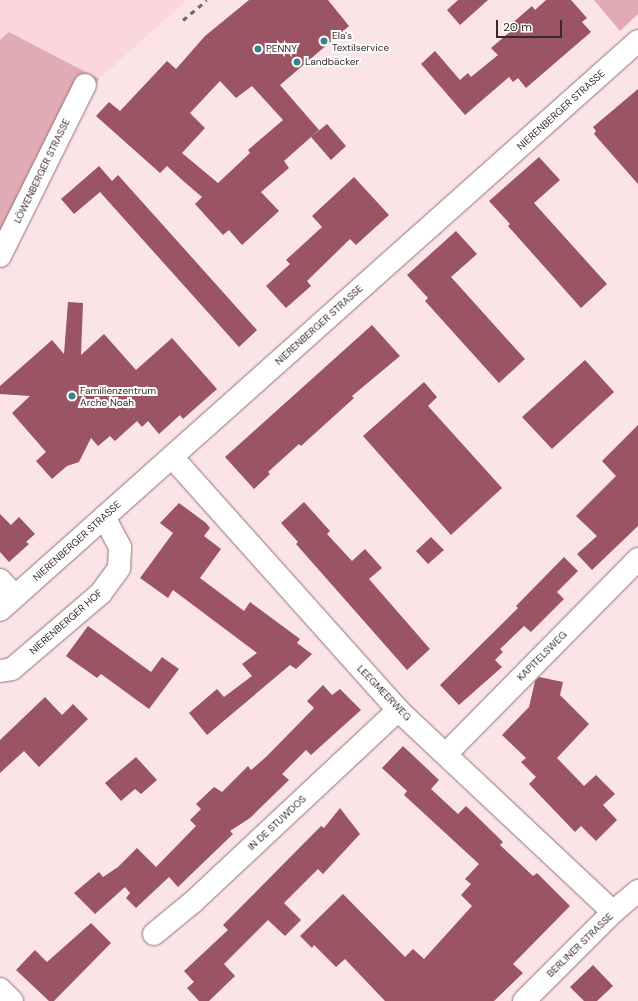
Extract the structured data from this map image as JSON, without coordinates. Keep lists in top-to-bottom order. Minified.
{"streets":{"street":["NIERENBERGER STRASSE","LÖWENBERGER STRASSE","NIERENBERGER HOF","KAPITELSWEG","LEEGMEERWEG","IN DE STUWDOS","BERLINER STRASSE"]},"crossings":[["NIERENBERGER STRASSE","NIERENBERGER HOF"],["NIERENBERGER STRASSE","LEEGMEERWEG"],["KAPITELSWEG","LEEGMEERWEG"],["LEEGMEERWEG","IN DE STUWDOS"],["LEEGMEERWEG","BERLINER STRASSE"]],"places":["Ela's Textilservice","PENNY","Landbäcker","Familienzentrum Arche Noah"],"scale_bar":"20 m"}
